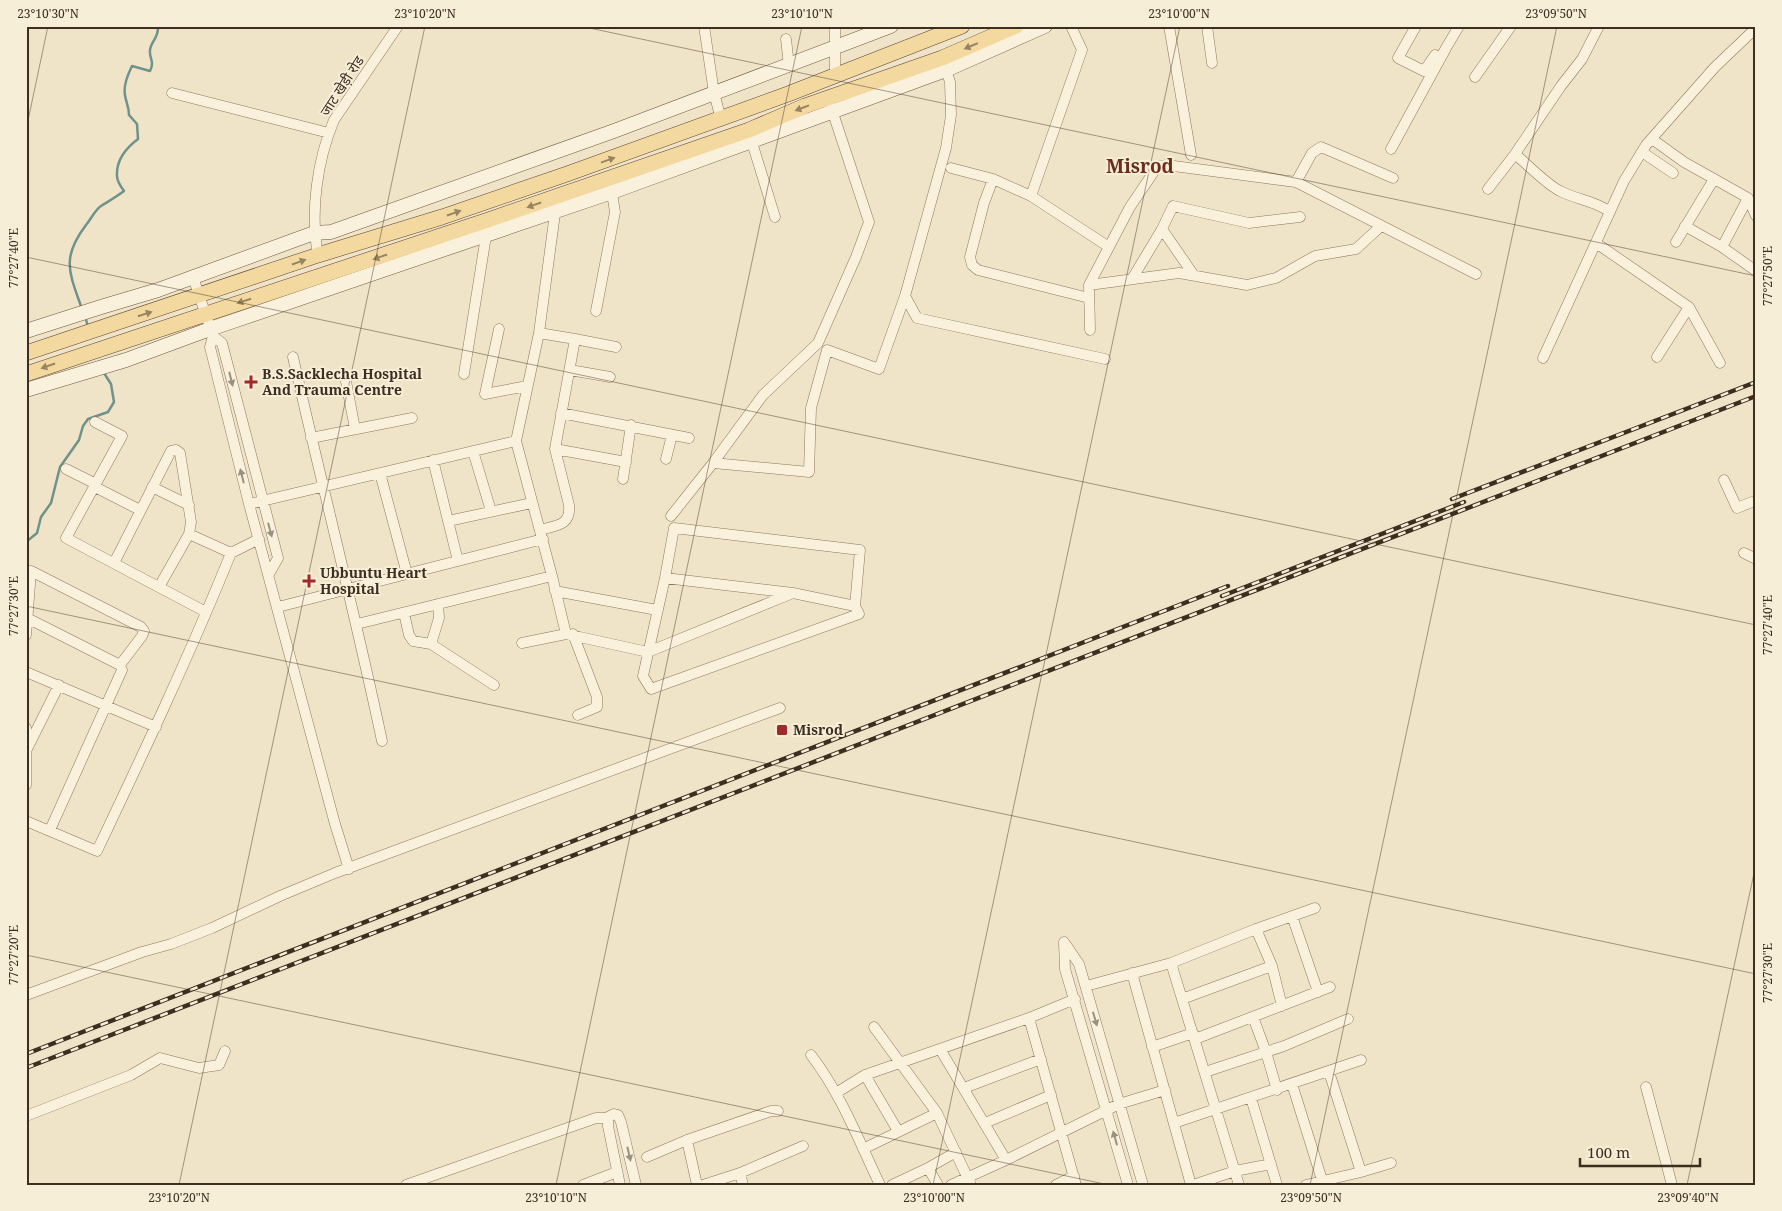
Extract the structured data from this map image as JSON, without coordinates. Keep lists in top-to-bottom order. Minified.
{"streets":{"street":["जाट खेड़ी रोड"]},"districts":["Misrod"],"places":{"health":["B.S.Sacklecha Hospital And Trauma Centre","Ubbuntu Heart Hospital"],"transit":["Misrod"]},"scale_bar":"100 m","coordinates":["23°10'30\"N","23°10'20\"N","23°10'10\"N","23°10'00\"N","23°09'50\"N","77°27'40\"E","77°27'50\"E","77°27'30\"E","77°27'20\"E","23°09'40\"N"]}
